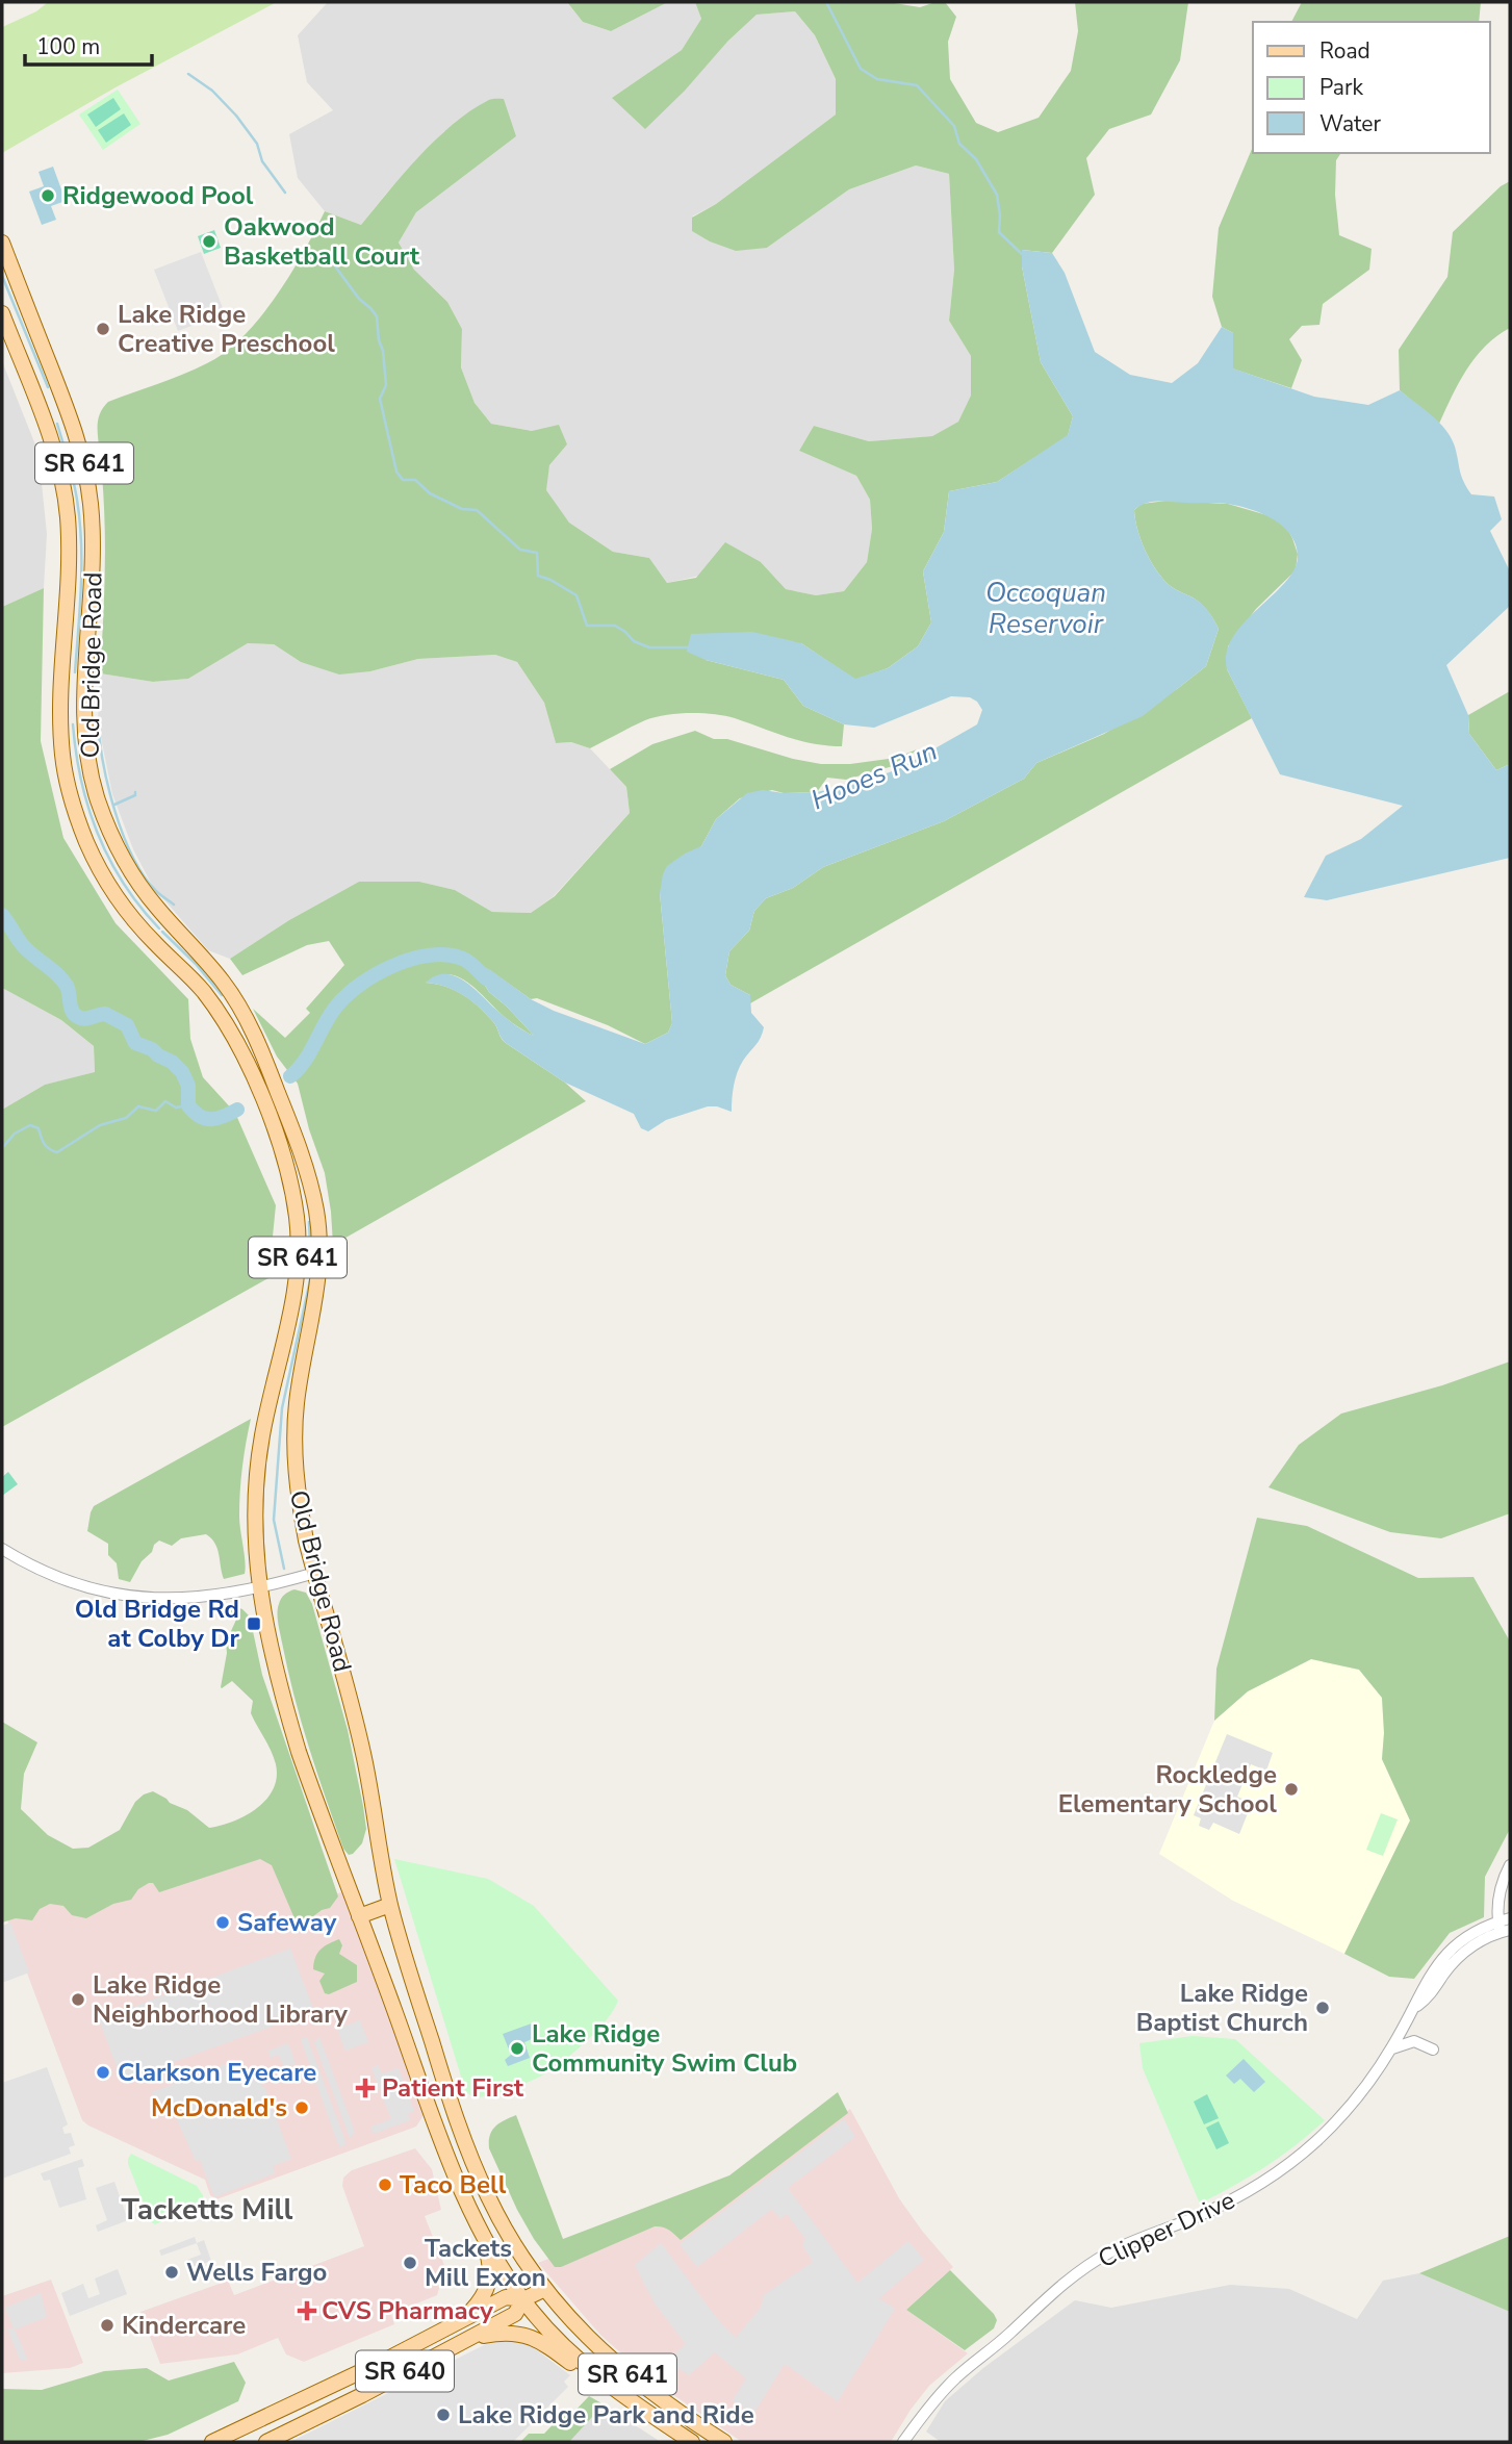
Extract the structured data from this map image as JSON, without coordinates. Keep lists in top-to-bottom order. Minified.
{"streets":{"main road":["SR 641","Old Bridge Road","SR 640"],"street":["Clipper Drive"]},"crossings":[["Old Bridge Road","SR 640"]],"districts":["Tacketts Mill"],"water":["Occoquan Reservoir","Hooes Run"],"places":{"other":["Ridgewood Pool","Oakwood Basketball Court","Lake Ridge Creative Preschool","Rockledge Elementary School","Safeway","Lake Ridge Neighborhood Library","Lake Ridge Baptist Church","Lake Ridge Community Swim Club","Clarkson Eyecare","McDonald's","Taco Bell","Tackets Mill Exxon","Wells Fargo","Kindercare","Lake Ridge Park and Ride"],"transit":["Old Bridge Rd at Colby Dr"],"health":["Patient First","CVS Pharmacy"]},"legend":["Road","Park","Water"],"scale_bar":"100 m"}
